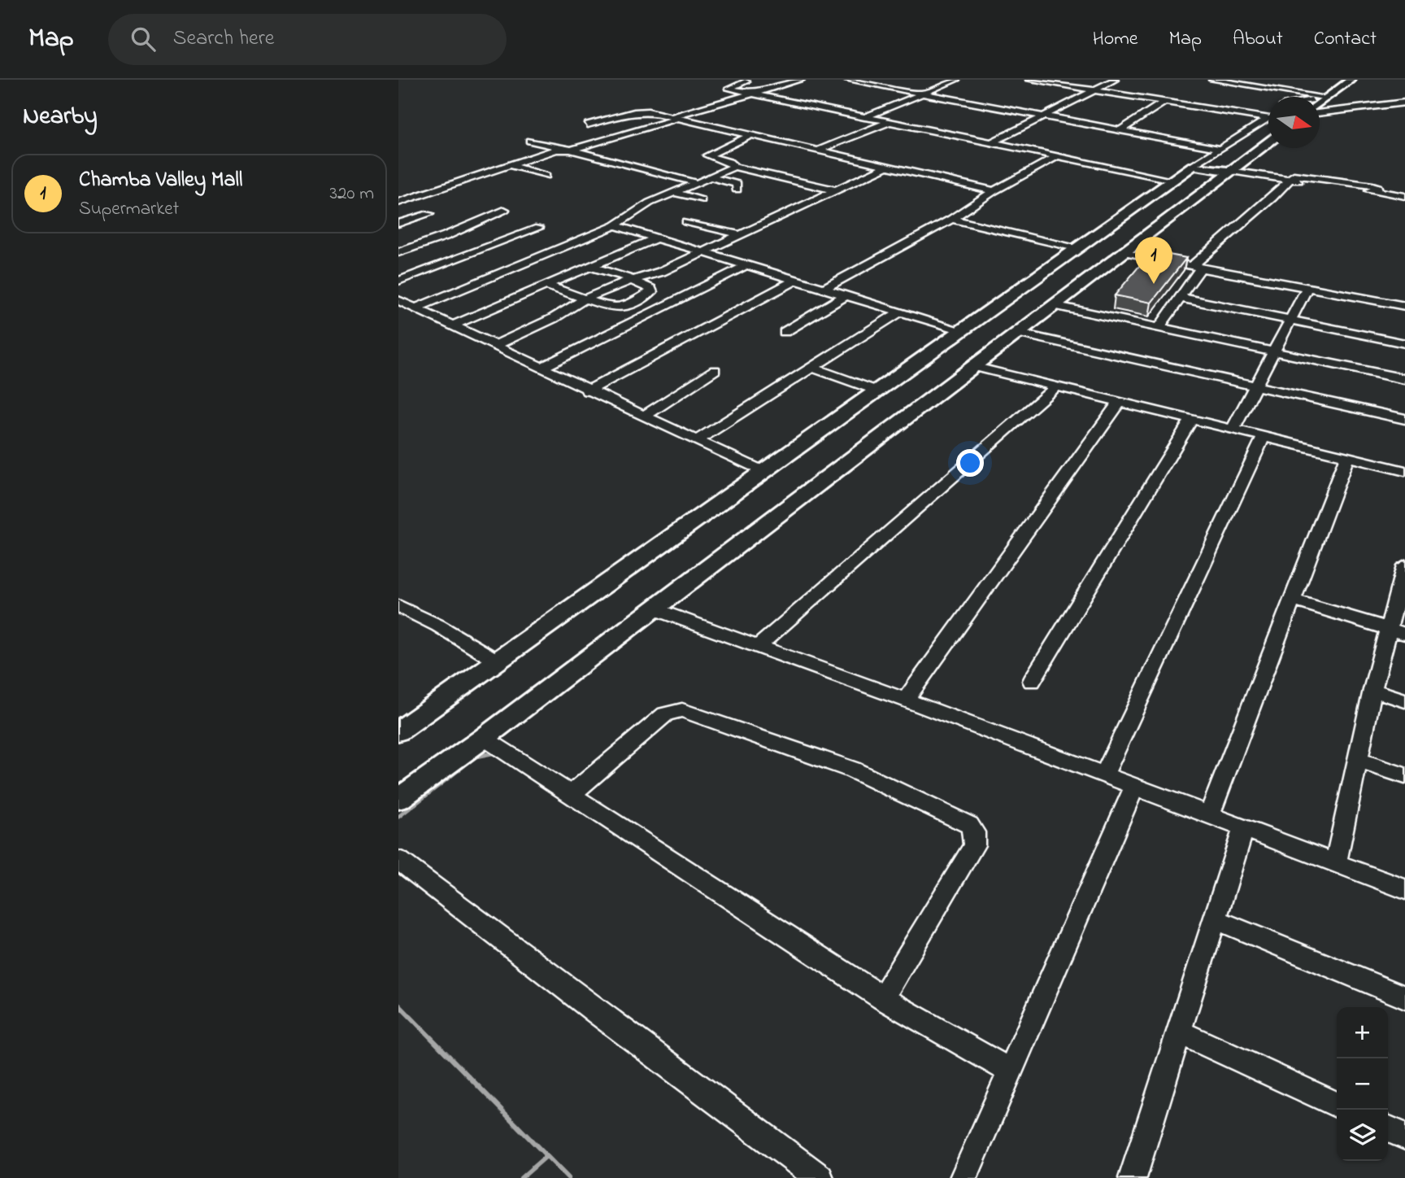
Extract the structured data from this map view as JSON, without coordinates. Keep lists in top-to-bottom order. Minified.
{"north":"right","page":{"header":"Map","search":"Search here","nav":["Home","Map","About","Contact"],"heading":"Nearby","list":[{"mark":"1","name":"Chamba Valley Mall","note":"Supermarket","value":"320 m"}],"pins":"1","map_buttons":["+","−"]}}
